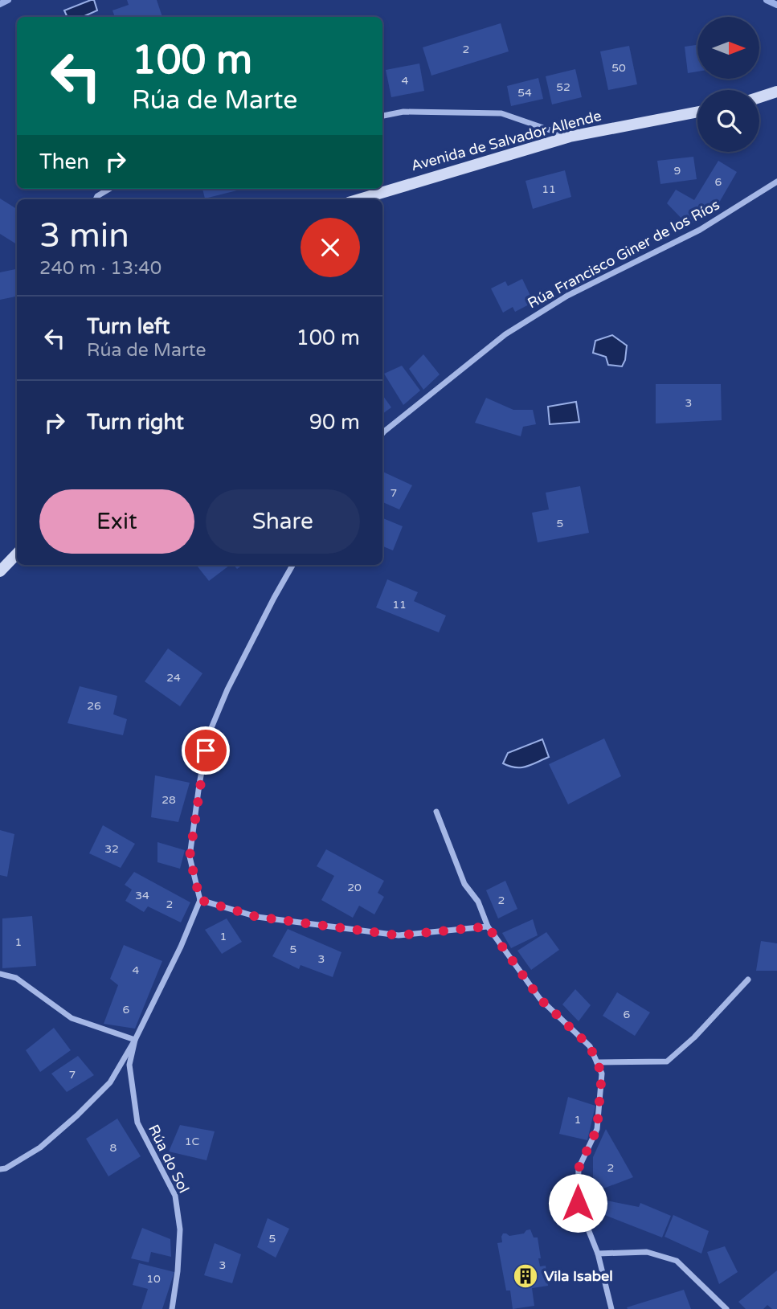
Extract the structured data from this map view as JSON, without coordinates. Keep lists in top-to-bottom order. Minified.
{"streets":{"street":["Avenida de Salvador Allende","Rúa Francisco Giner de los Ríos","Rúa do Sol"]},"places":{"building":["Vila Isabel"]},"house_numbers":["2","50","4","52","54","9","6","11","3","7","5","11","24","26","28","32","20","34","2","2","1","1","5","3","4","6","6","7","1","1C","8","2","5","3","10"],"north":"right","page":{"turn":["100 m","Rúa de Marte"],"then":"Then","heading":["3 min","240 m · 13:40"],"list":[{"name":"Turn left","note":"Rúa de Marte","value":"100 m"},{"name":"Turn right","value":"90 m"}],"buttons":["Exit","Share"]}}
